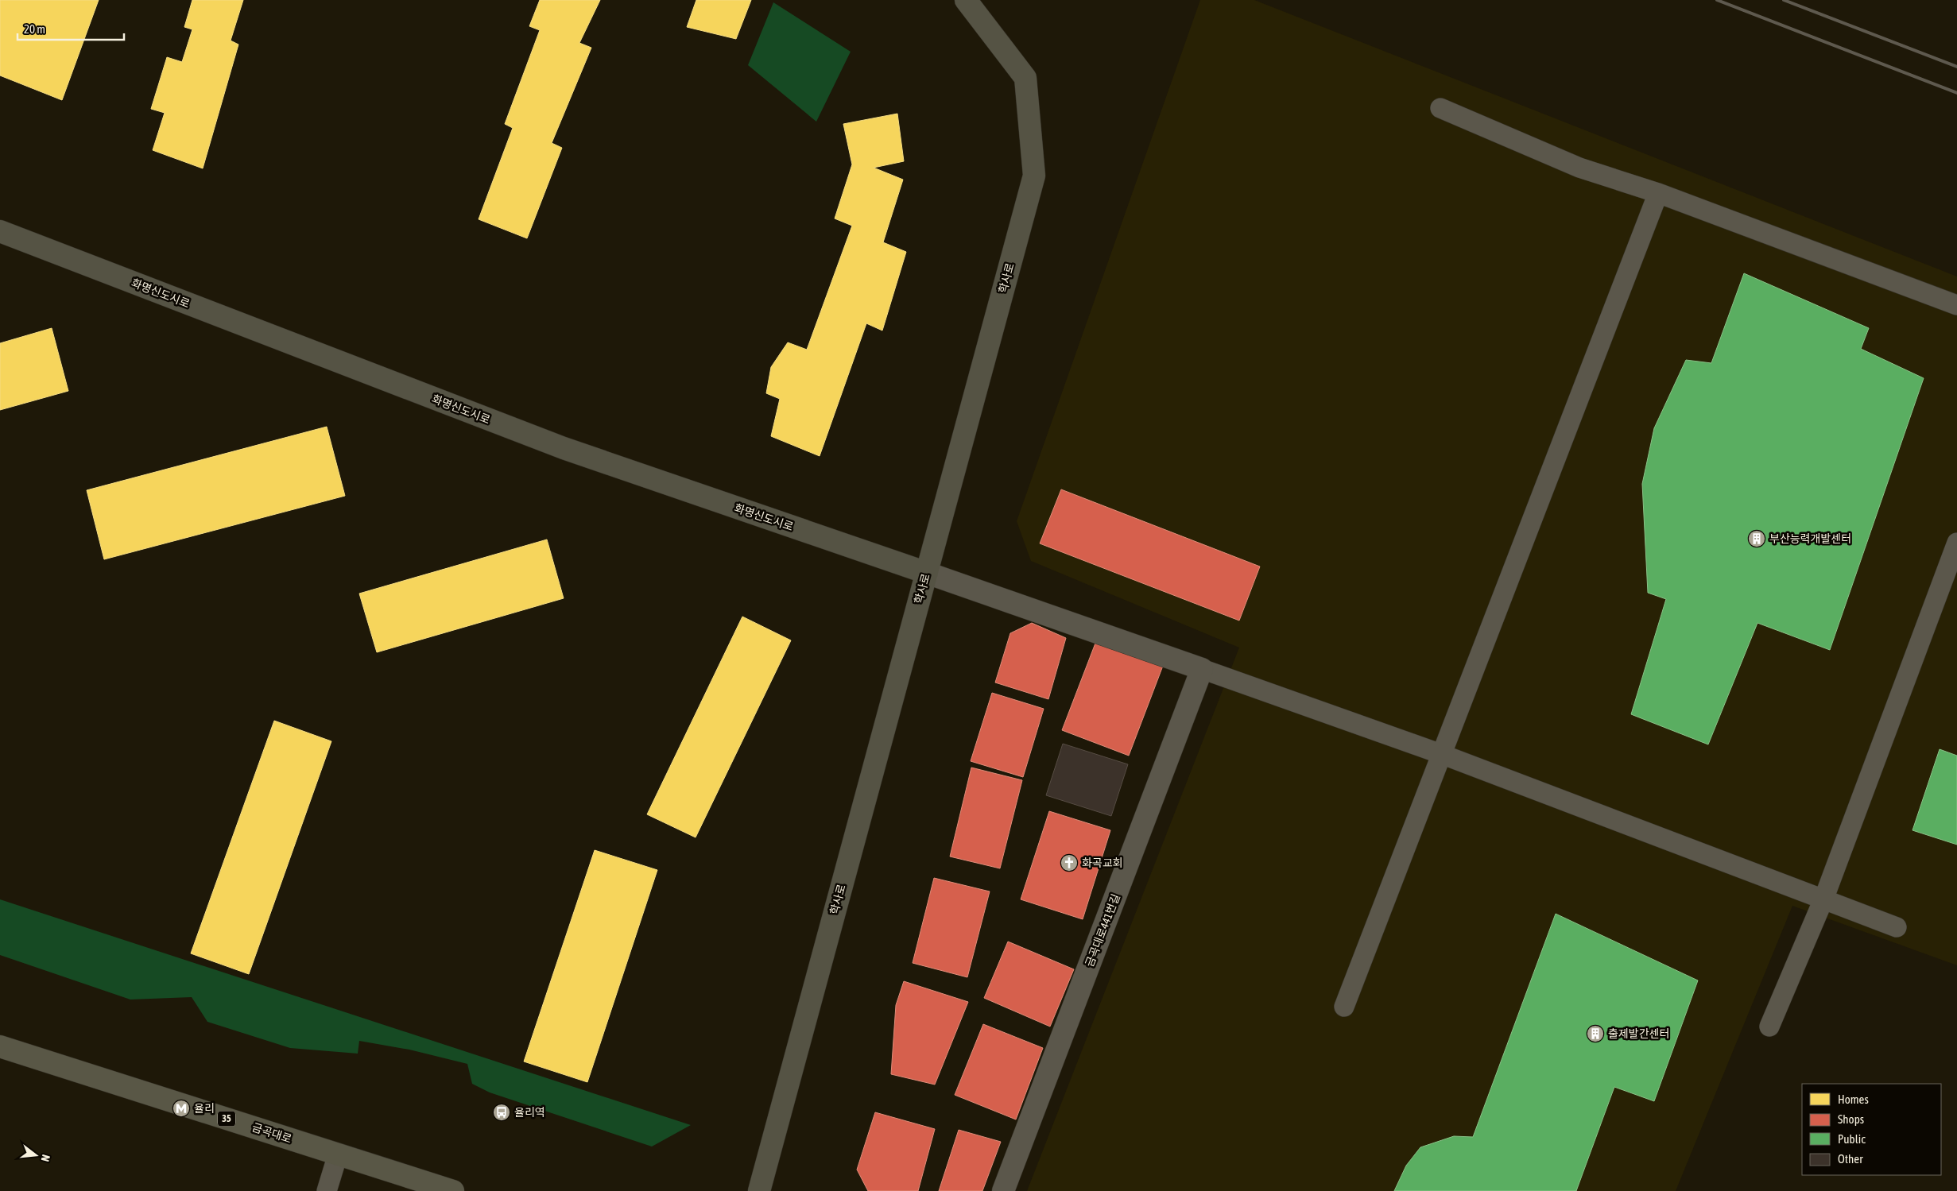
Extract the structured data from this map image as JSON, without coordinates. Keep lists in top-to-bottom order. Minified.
{"streets":{"main road":["학사로","화명신도시로","35","금곡대로"],"street":["금곡대로441번길"]},"crossings":[["학사로","화명신도시로"]],"places":{"building":["부산능력개발센터","출제발간센터"],"church":["화곡교회"],"metro station":["율리"],"bus stop":["율리역"]},"legend":["Homes","Shops","Public","Other"],"scale_bar":"20 m","north":"right"}
